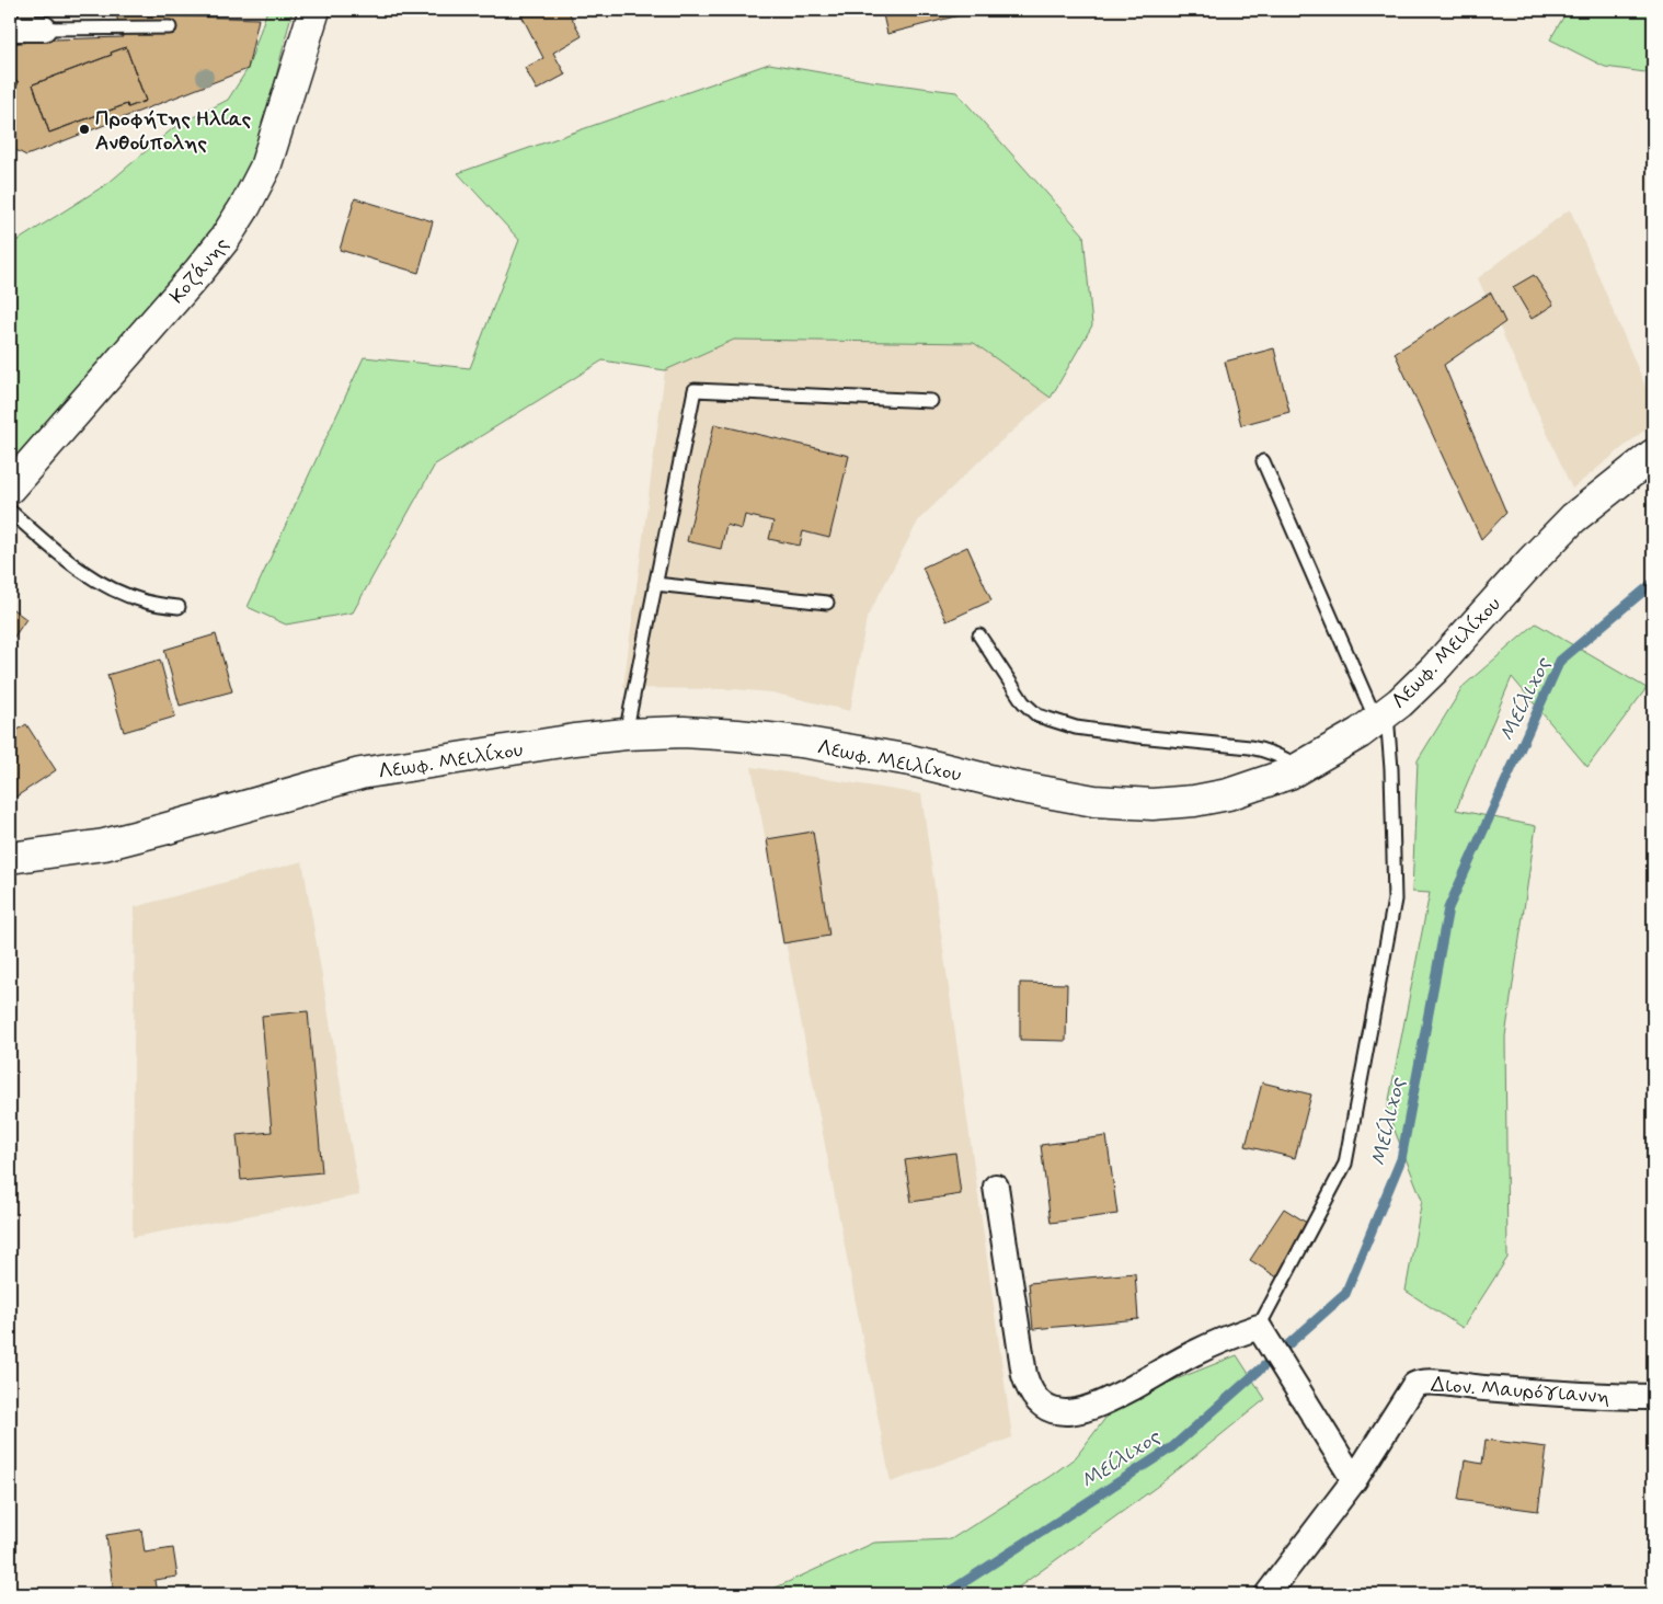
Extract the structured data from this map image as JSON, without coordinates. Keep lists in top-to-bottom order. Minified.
{"streets":{"street":["Κοζάνης","Λεωφ. Μειλίχου","Διον. Μαυρόγιαννη"]},"water":["Μείλιχος"],"places":["Προφήτης Ηλίας Ανθούπολης"]}
